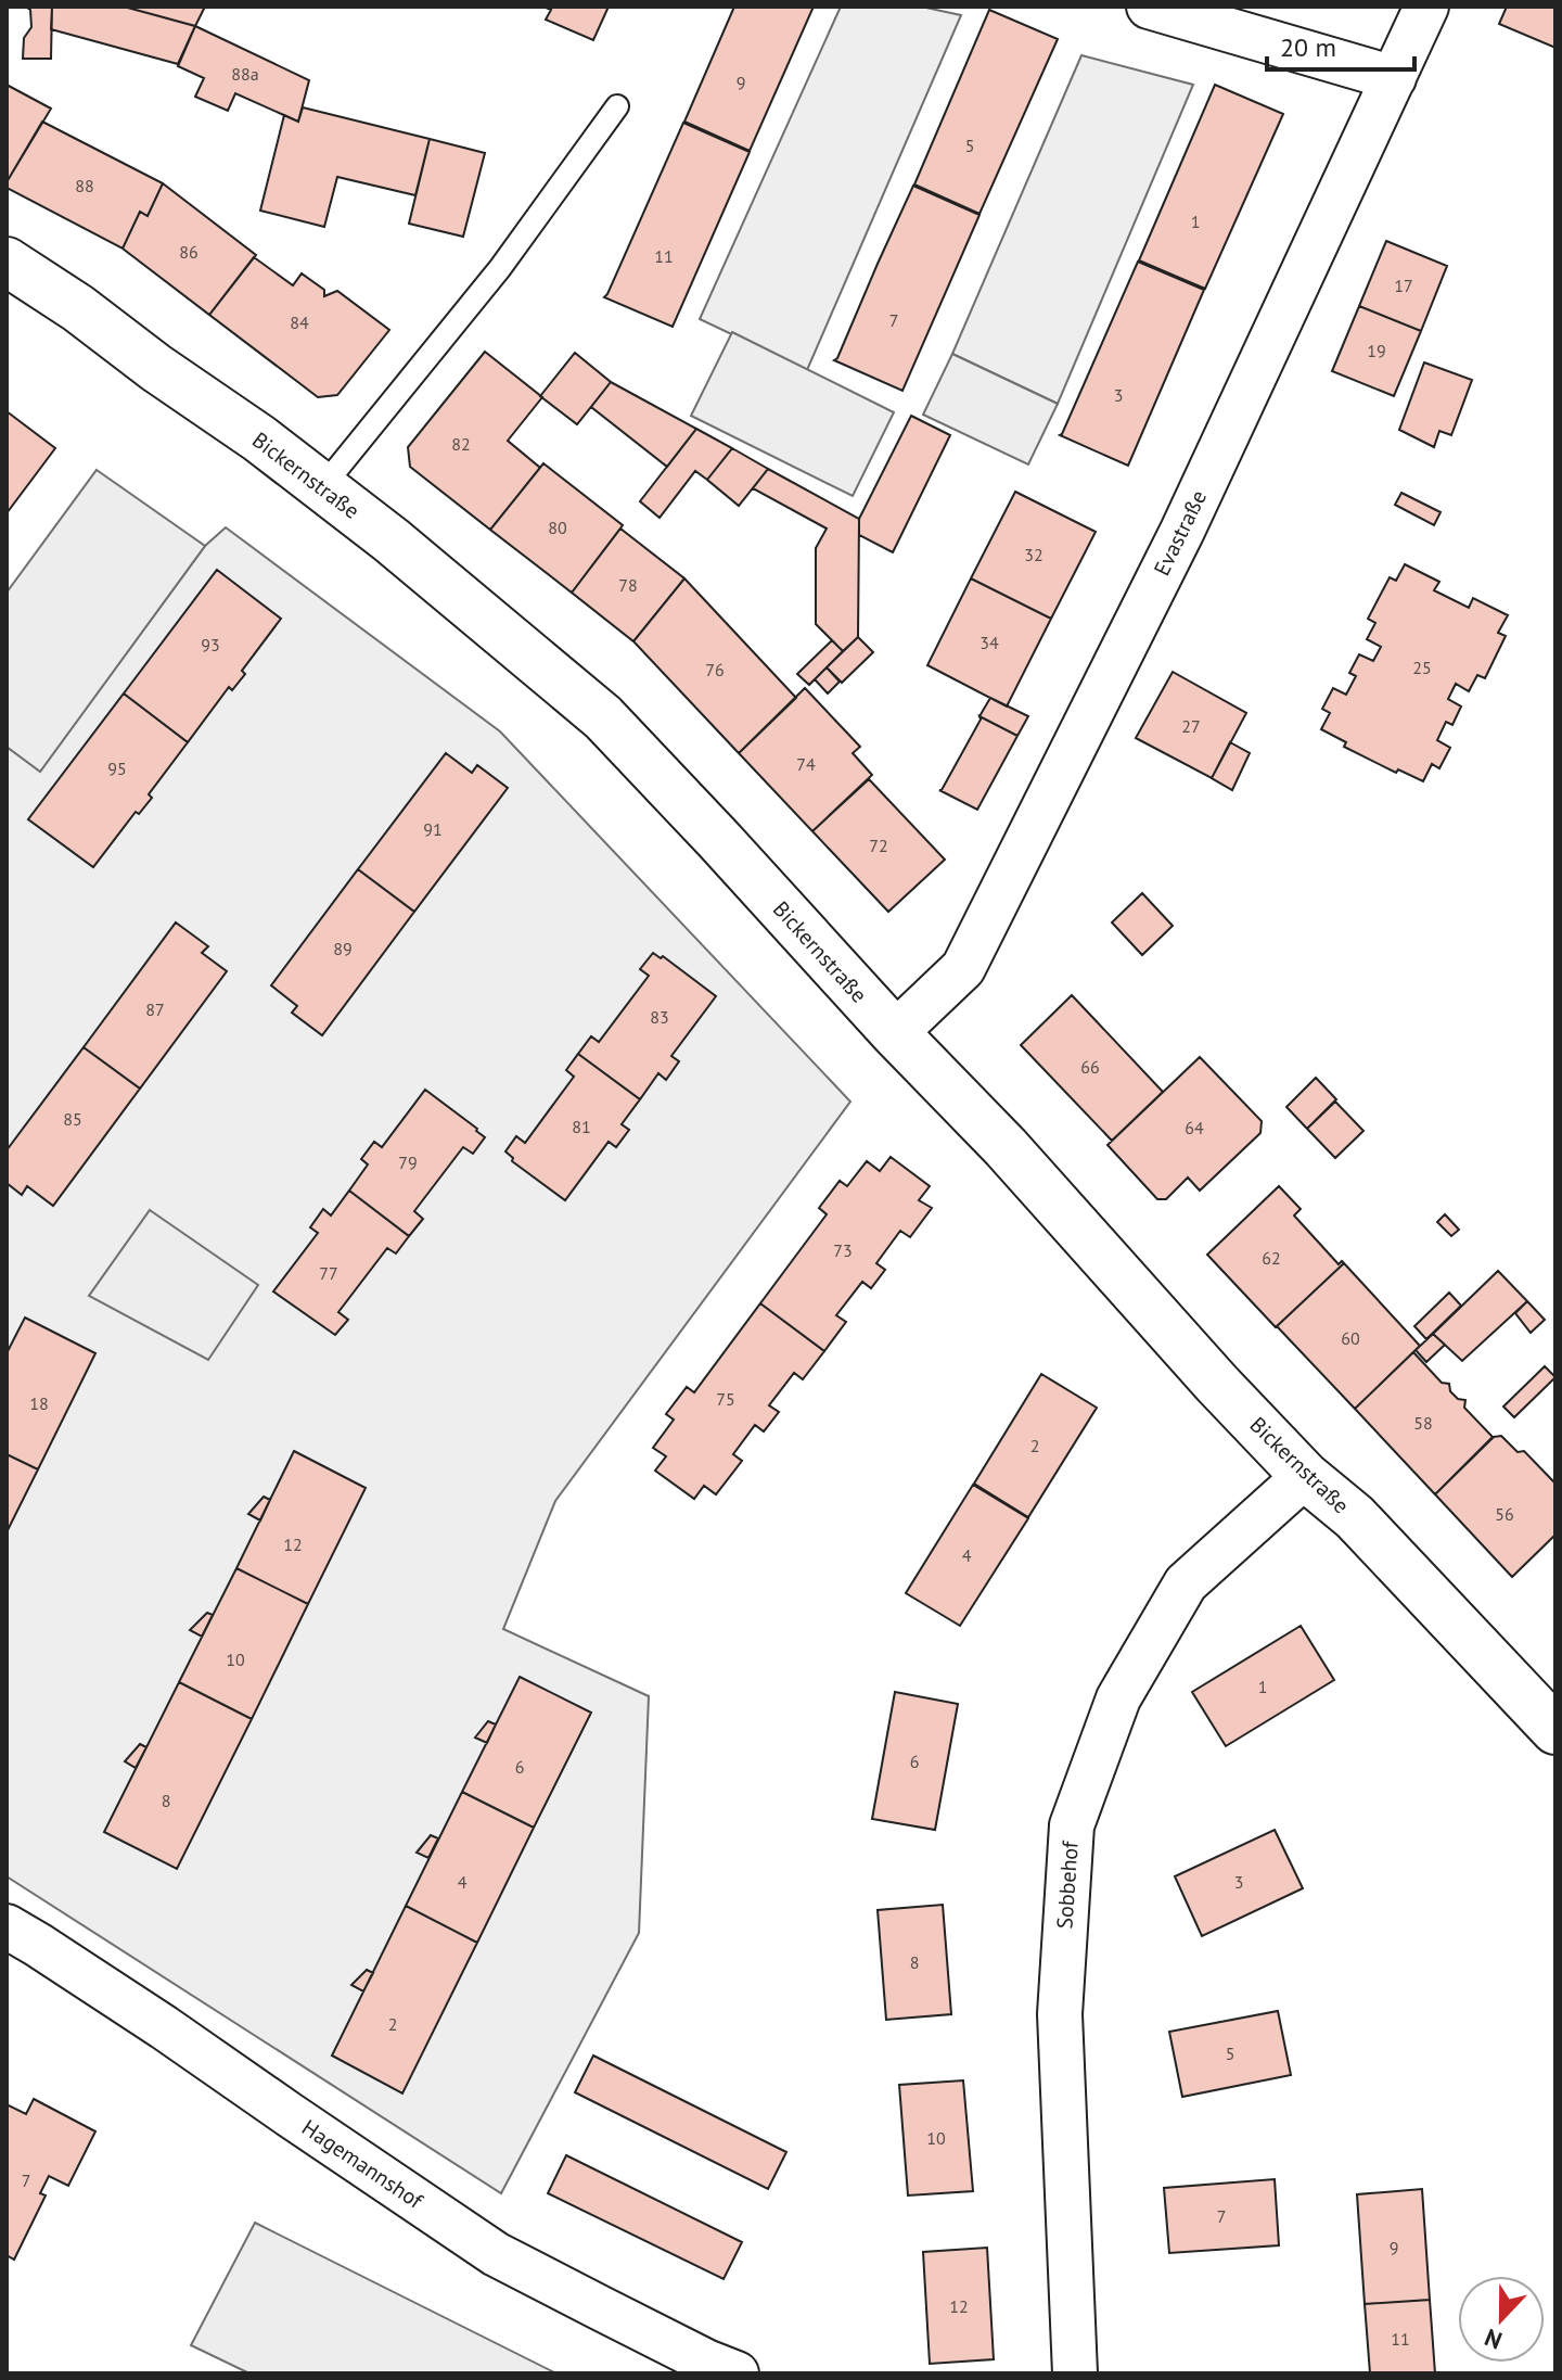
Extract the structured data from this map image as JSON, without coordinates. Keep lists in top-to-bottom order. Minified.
{"streets":{"street":["Bickernstraße","Evastraße","Sobbehof","Hagemannshof"]},"crossings":[["Bickernstraße","Evastraße"],["Bickernstraße","Sobbehof"]],"house_numbers":["88a","9","5","88","1","86","11","17","7","84","19","3","82","80","32","78","34","93","25","76","27","74","95","91","72","89","87","83","66","85","81","64","79","73","62","77","60","75","18","58","2","56","12","4","10","1","6","6","8","4","3","8","2","5","10","7","7","9","12","11"],"scale_bar":"20 m","north":"bottom"}
